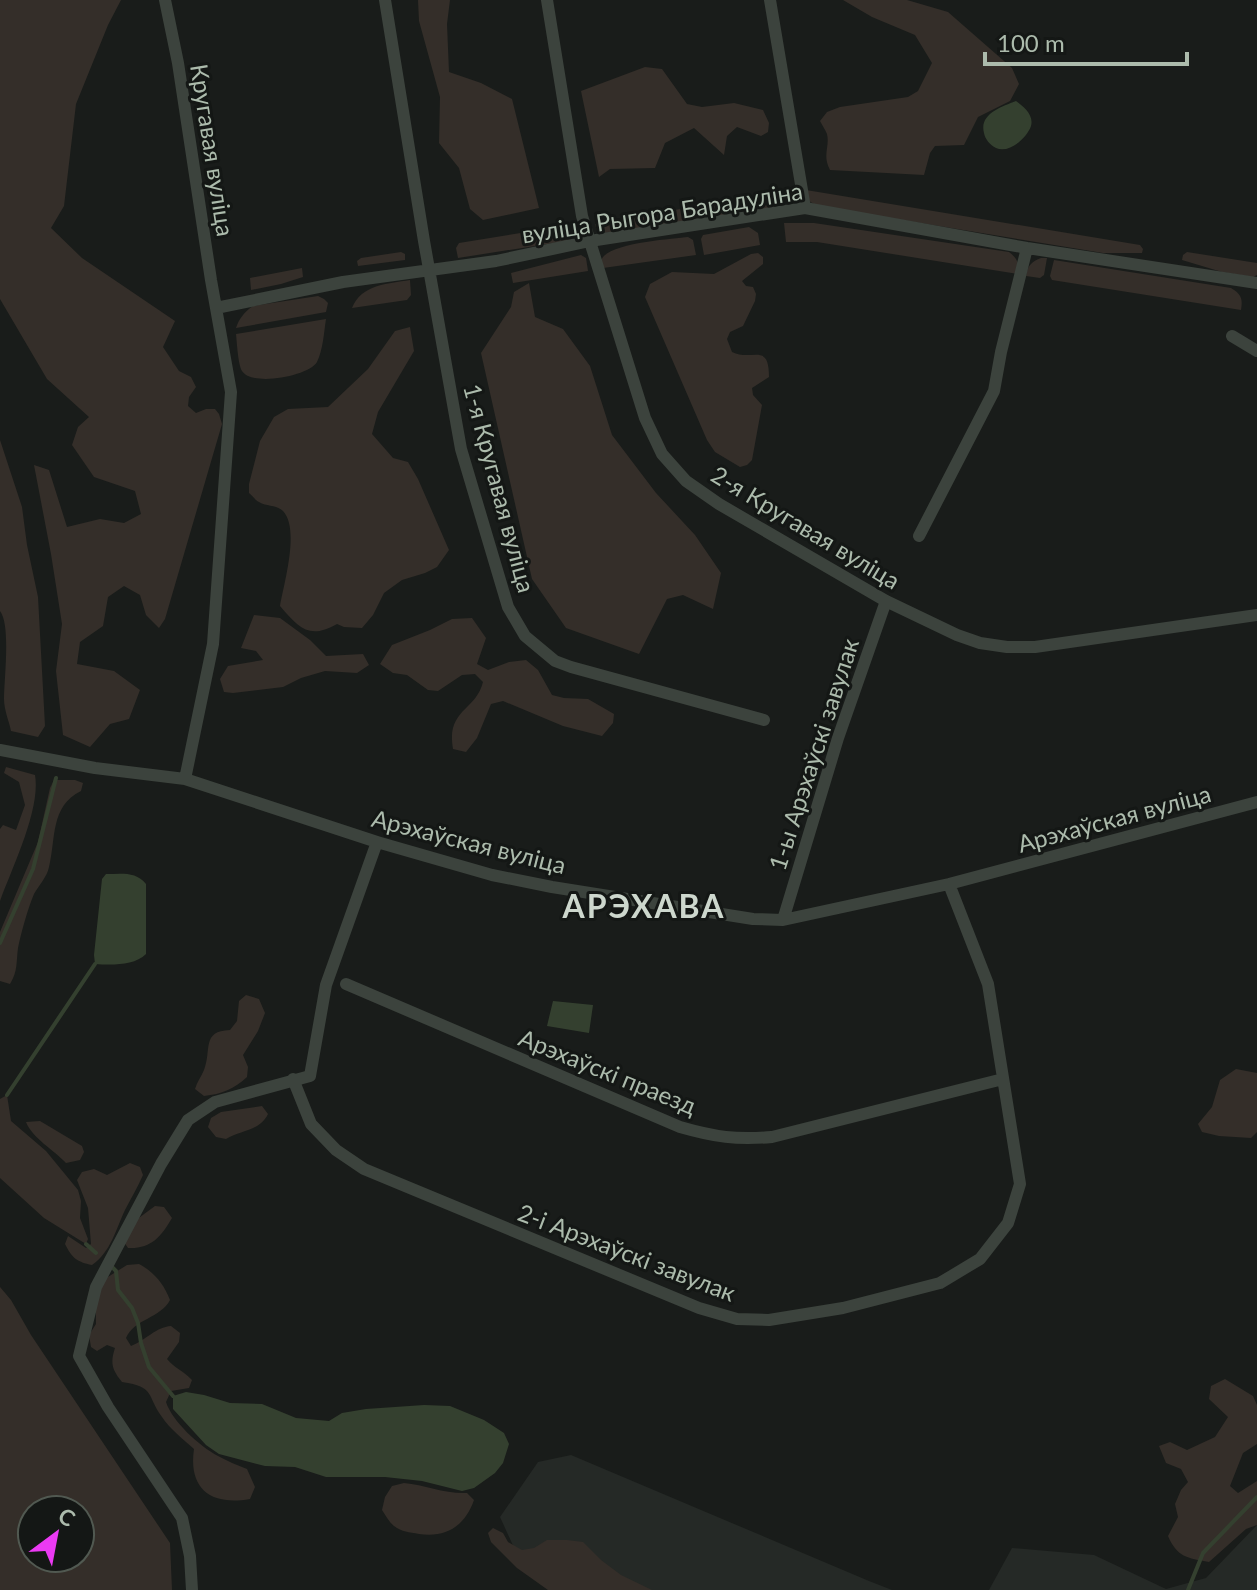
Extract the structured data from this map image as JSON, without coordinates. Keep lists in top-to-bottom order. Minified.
{"streets":{"street":["Кругавая вуліца","вуліца Рыгора Барадуліна","1-я Кругавая вуліца","2-я Кругавая вуліца","1-ы Арэхаўскі завулак","Арэхаўская вуліца","Арэхаўскі праезд","2-і Арэхаўскі завулак"]},"crossings":[["Кругавая вуліца","вуліца Рыгора Барадуліна"],["Кругавая вуліца","Арэхаўская вуліца"],["вуліца Рыгора Барадуліна","1-я Кругавая вуліца"],["вуліца Рыгора Барадуліна","2-я Кругавая вуліца"],["2-я Кругавая вуліца","1-ы Арэхаўскі завулак"],["1-ы Арэхаўскі завулак","Арэхаўская вуліца"],["Арэхаўская вуліца","2-і Арэхаўскі завулак"],["Арэхаўскі праезд","2-і Арэхаўскі завулак"]],"districts":["АРЭХАВА"],"scale_bar":"100 m","north":"top right"}
